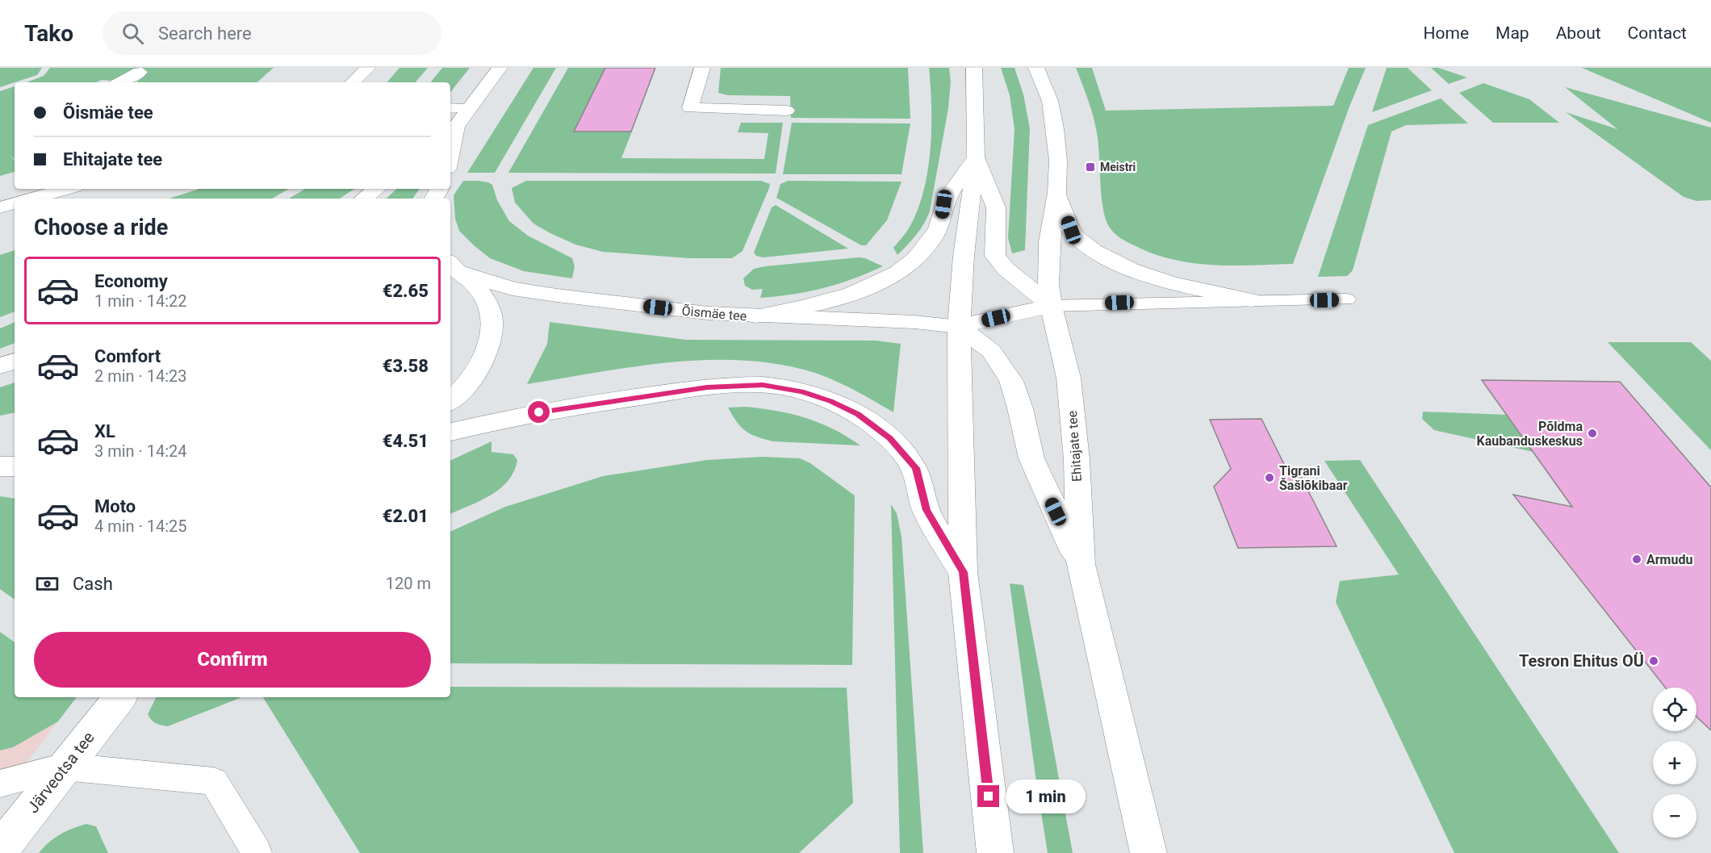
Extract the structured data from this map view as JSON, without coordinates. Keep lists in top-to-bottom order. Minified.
{"streets":{"main road":["Õismäe tee","Ehitajate tee","Järveotsa tee"]},"crossings":[["Õismäe tee","Ehitajate tee"]],"places":{"transit":["Meistri"],"other":["Põldma Kaubanduskeskus","Tigrani Šašlõkibaar","Armudu","Tesron Ehitus OÜ"]},"page":{"header":"Tako","search":"Search here","nav":["Home","Map","About","Contact"],"banner":["Õismäe tee","Ehitajate tee"],"heading":"Choose a ride","list":[{"name":"Economy","note":"1 min · 14:22","value":"€2.65"},{"name":"Comfort","note":"2 min · 14:23","value":"€3.58"},{"name":"XL","note":"3 min · 14:24","value":"€4.51"},{"name":"Moto","note":"4 min · 14:25","value":"€2.01"}],"pay":["Cash","120 m"],"buttons":"Confirm","map_buttons":["+","−"],"bubble":"1 min"}}
